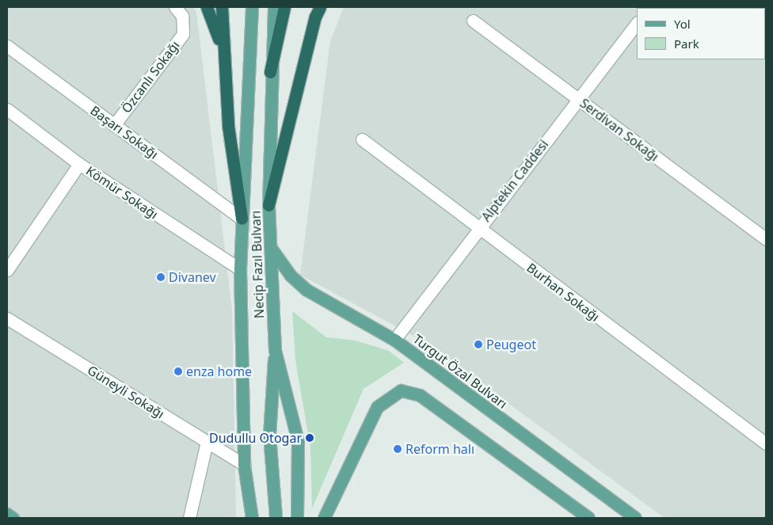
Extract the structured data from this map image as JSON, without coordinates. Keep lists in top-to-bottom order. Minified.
{"streets":{"main road":["Necip Fazıl Bulvarı","Turgut Özal Bulvarı"],"street":["Özcanlı Sokağı","Serdivan Sokağı","Başarı Sokağı","Alptekin Caddesi","Kömür Sokağı","Burhan Sokağı","Güneyli Sokağı"]},"crossings":[["Özcanlı Sokağı","Başarı Sokağı"],["Serdivan Sokağı","Alptekin Caddesi"],["Başarı Sokağı","Necip Fazıl Bulvarı"],["Alptekin Caddesi","Burhan Sokağı"],["Alptekin Caddesi","Turgut Özal Bulvarı"],["Kömür Sokağı","Necip Fazıl Bulvarı"],["Necip Fazıl Bulvarı","Turgut Özal Bulvarı"],["Necip Fazıl Bulvarı","Güneyli Sokağı"]],"places":["Divanev","Peugeot","enza home","Dudullu Otogar","Reform halı"],"legend":["Yol","Park"]}
